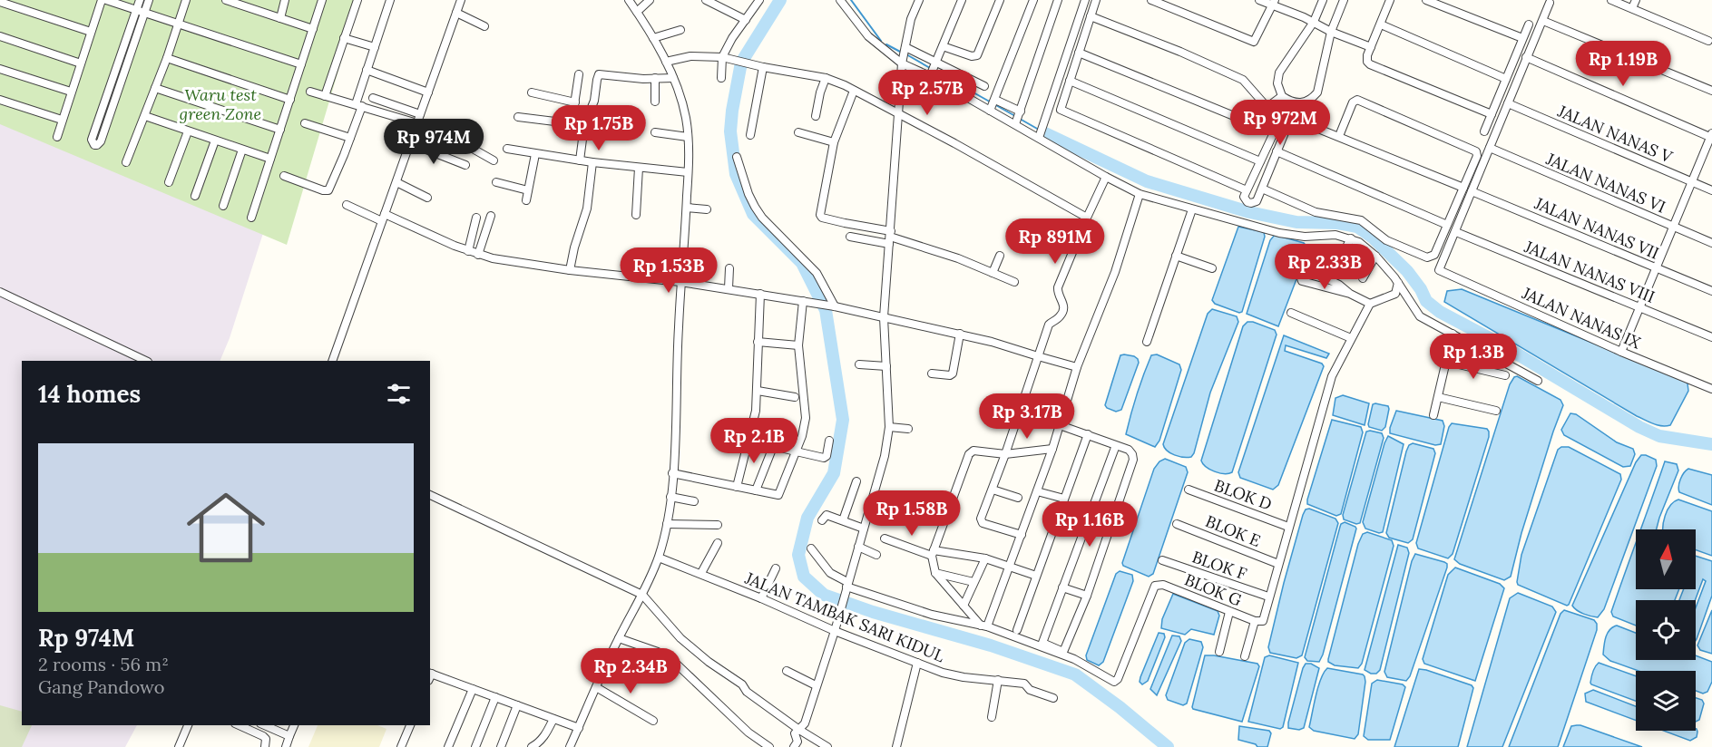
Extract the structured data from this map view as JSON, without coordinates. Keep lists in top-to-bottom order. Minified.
{"streets":{"street":["JALAN NANAS V","JALAN NANAS VI","JALAN NANAS VII","JALAN NANAS VIII","JALAN NANAS IX","BLOK D","BLOK E","BLOK F","BLOK G","JALAN TAMBAK SARI KIDUL"]},"crossings":[["JALAN NANAS VIII","JALAN NANAS IX"]],"parks":["Waru test green Zone"],"north":"top","page":{"price":["Rp 1.19B","Rp 2.57B","Rp 972M","Rp 1.75B","Rp 974M","Rp 891M","Rp 2.33B","Rp 1.53B","Rp 1.3B","Rp 3.17B","Rp 2.1B","Rp 1.58B","Rp 1.16B","Rp 2.34B"],"heading":"14 homes","list":[{"name":"Rp 974M","note":"2 rooms · 56 m² · Gang Pandowo"}]}}
